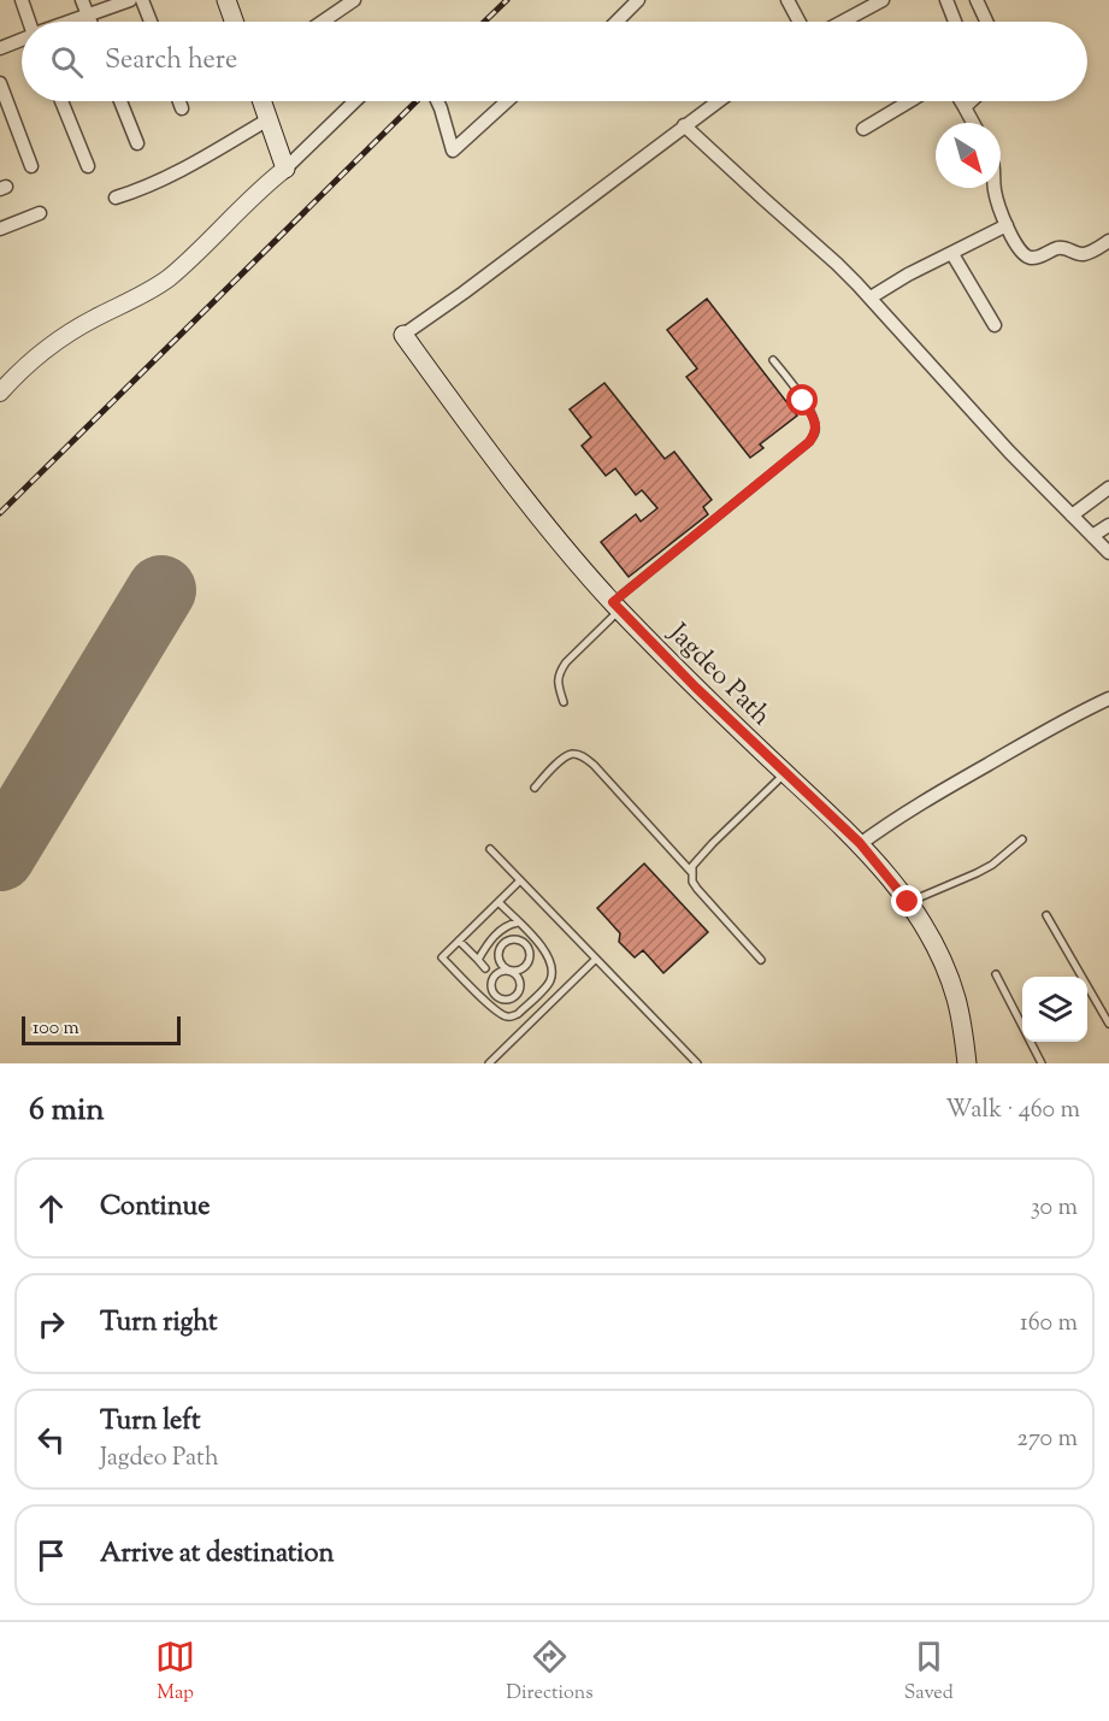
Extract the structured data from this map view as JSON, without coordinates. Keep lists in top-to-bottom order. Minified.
{"streets":{"main road":["Jagdeo Path"]},"scale_bar":"100 m","north":"bottom right","page":{"search":"Search here","scale":"100 m","heading":["6 min","Walk · 460 m"],"list":[["Continue","30 m"],["Turn right","160 m"],["Turn left","Jagdeo Path","270 m"],"Arrive at destination"],"nav":["Map","Directions","Saved"]}}
